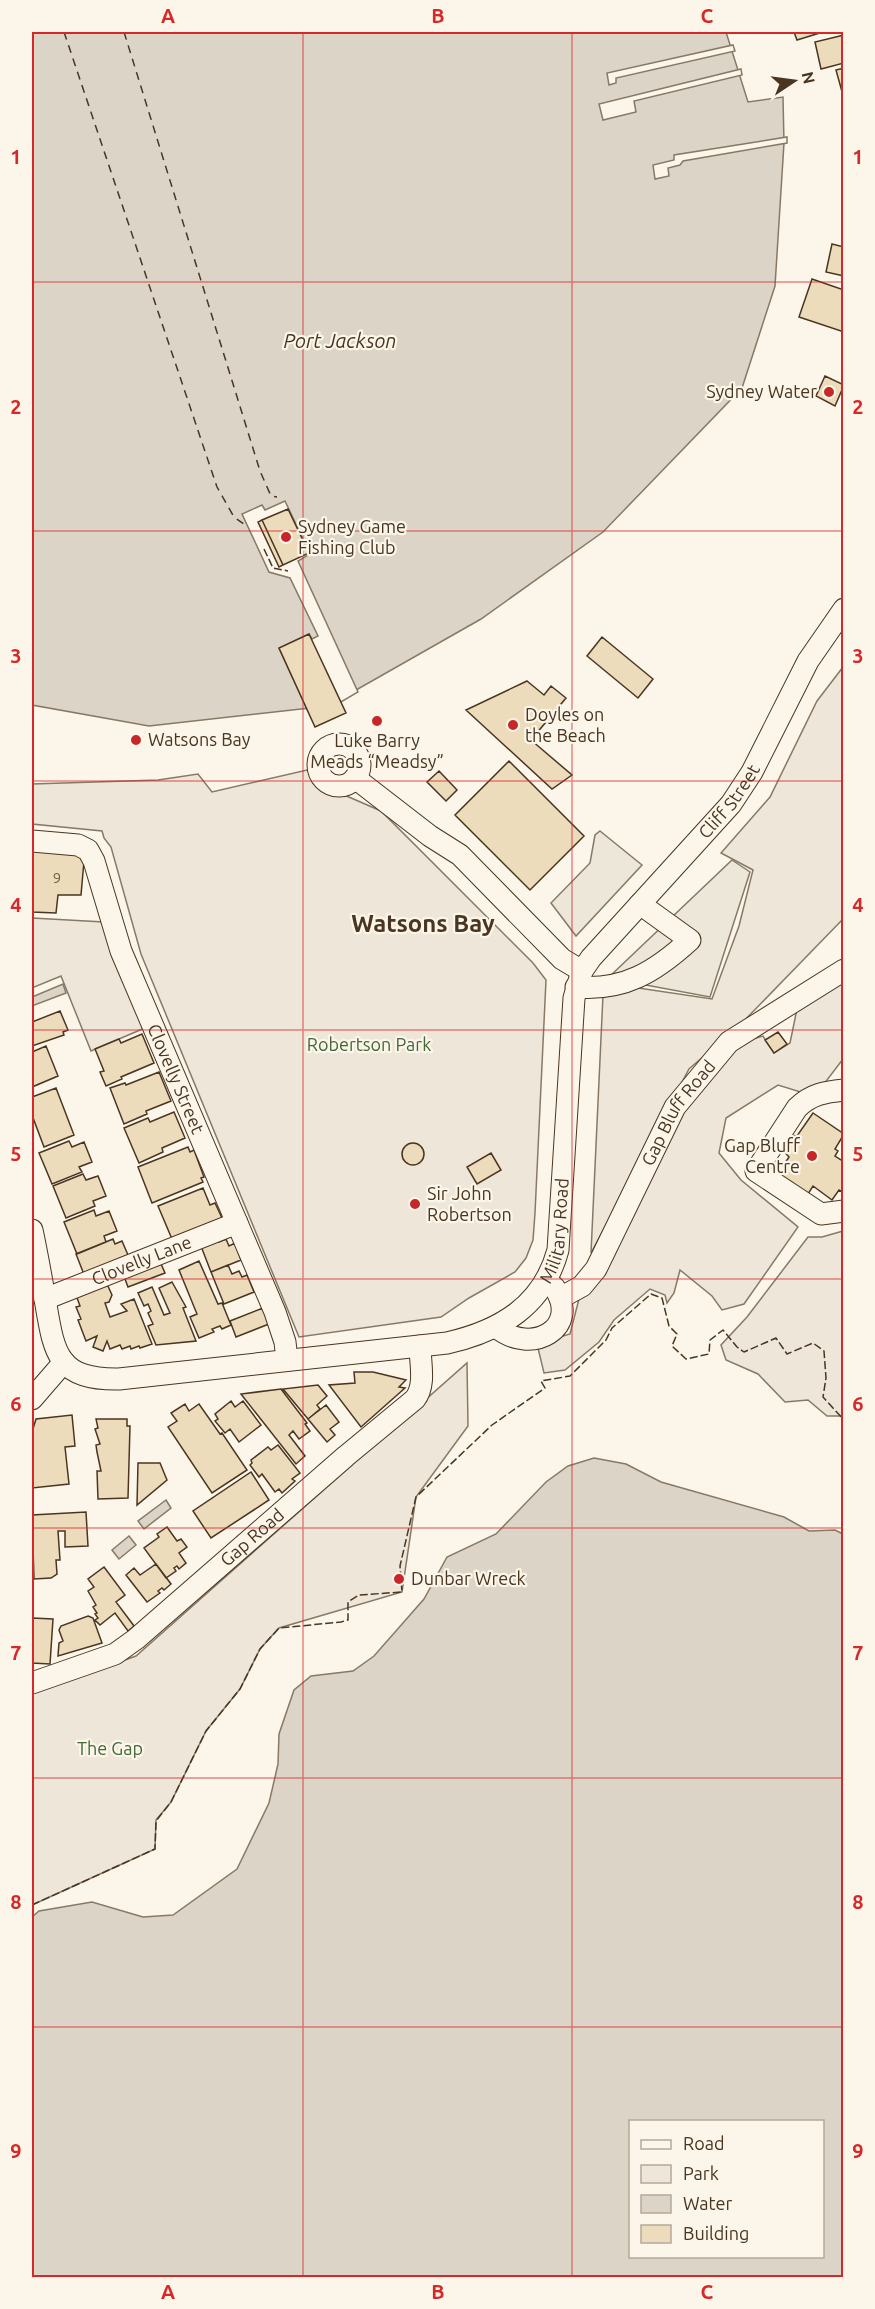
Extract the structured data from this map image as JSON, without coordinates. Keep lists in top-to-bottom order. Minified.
{"streets":{"street":["Cliff Street","Clovelly Street","Gap Bluff Road","Military Road","Clovelly Lane","Gap Road"]},"crossings":[["Cliff Street","Military Road"],["Clovelly Street","Military Road"],["Clovelly Street","Clovelly Lane"],["Military Road","Gap Road"]],"districts":["Watsons Bay"],"water":["Port Jackson"],"parks":["Robertson Park","The Gap"],"places":["Sydney Water","Sydney Game Fishing Club","Luke Barry Meads “Meadsy”","Doyles on the Beach","Watsons Bay","Gap Bluff Centre","Sir John Robertson","Dunbar Wreck"],"house_numbers":["9"],"legend":["Road","Park","Water","Building"],"north":"right","grid":{"columns":["A","B","C"],"rows":["1","2","3","4","5","6","7","8","9"]}}
